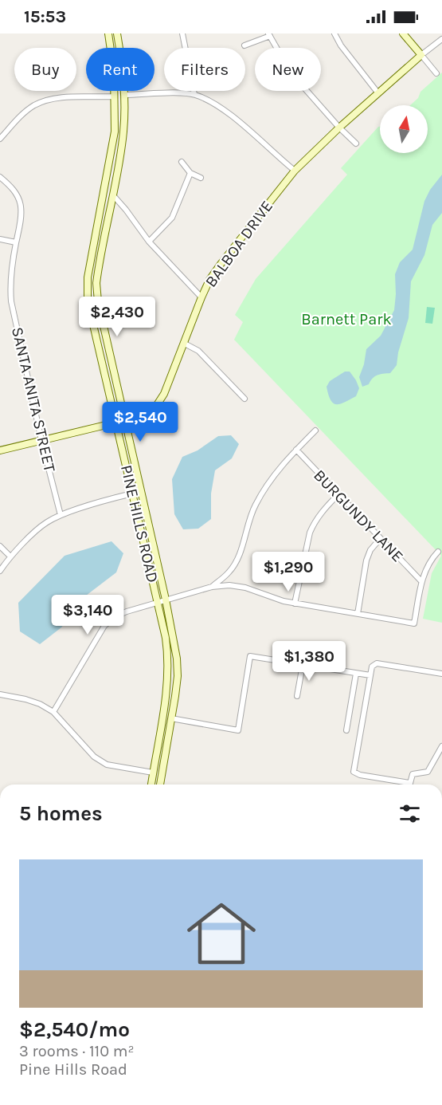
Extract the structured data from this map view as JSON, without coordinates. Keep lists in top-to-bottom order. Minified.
{"streets":{"main road":["BALBOA DRIVE","PINE HILLS ROAD"],"street":["SANTA ANITA STREET","BURGUNDY LANE"]},"crossings":[["BALBOA DRIVE","SANTA ANITA STREET"],["BALBOA DRIVE","PINE HILLS ROAD"]],"parks":["Barnett Park"],"north":"top","page":{"status":"15:53","chip":["Buy","Rent","Filters","New"],"price":["$2,430","$2,540","$1,290","$3,140","$1,380"],"heading":"5 homes","list":[{"name":"$2,540/mo","note":"3 rooms · 110 m² · Pine Hills Road"}]}}
